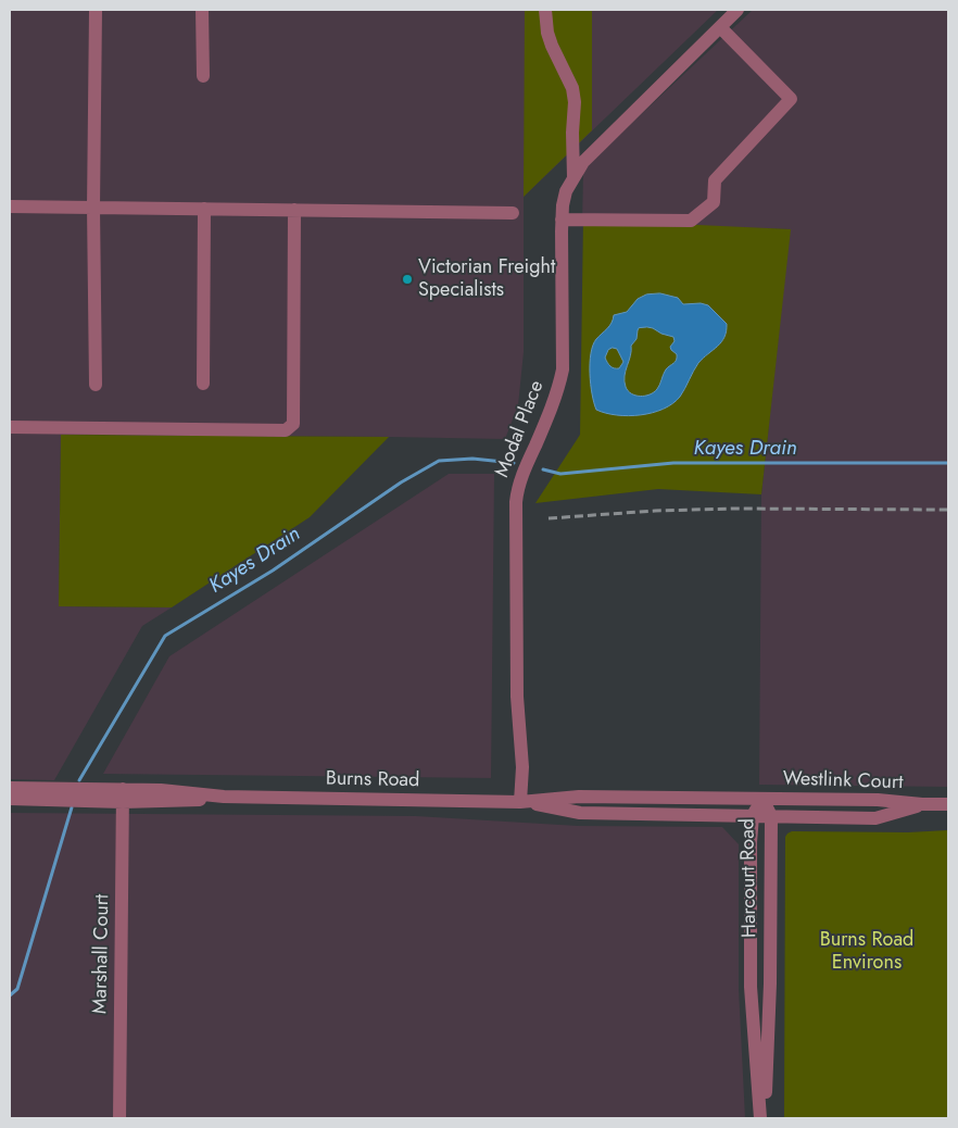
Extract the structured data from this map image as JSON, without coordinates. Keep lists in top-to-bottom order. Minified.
{"streets":{"street":["Modal Place","Burns Road","Westlink Court","Harcourt Road","Marshall Court"]},"crossings":[["Modal Place","Burns Road"],["Burns Road","Westlink Court"],["Burns Road","Harcourt Road"],["Burns Road","Marshall Court"],["Westlink Court","Harcourt Road"]],"water":["Kayes Drain"],"parks":["Burns Road Environs"],"places":["Victorian Freight Specialists"]}
